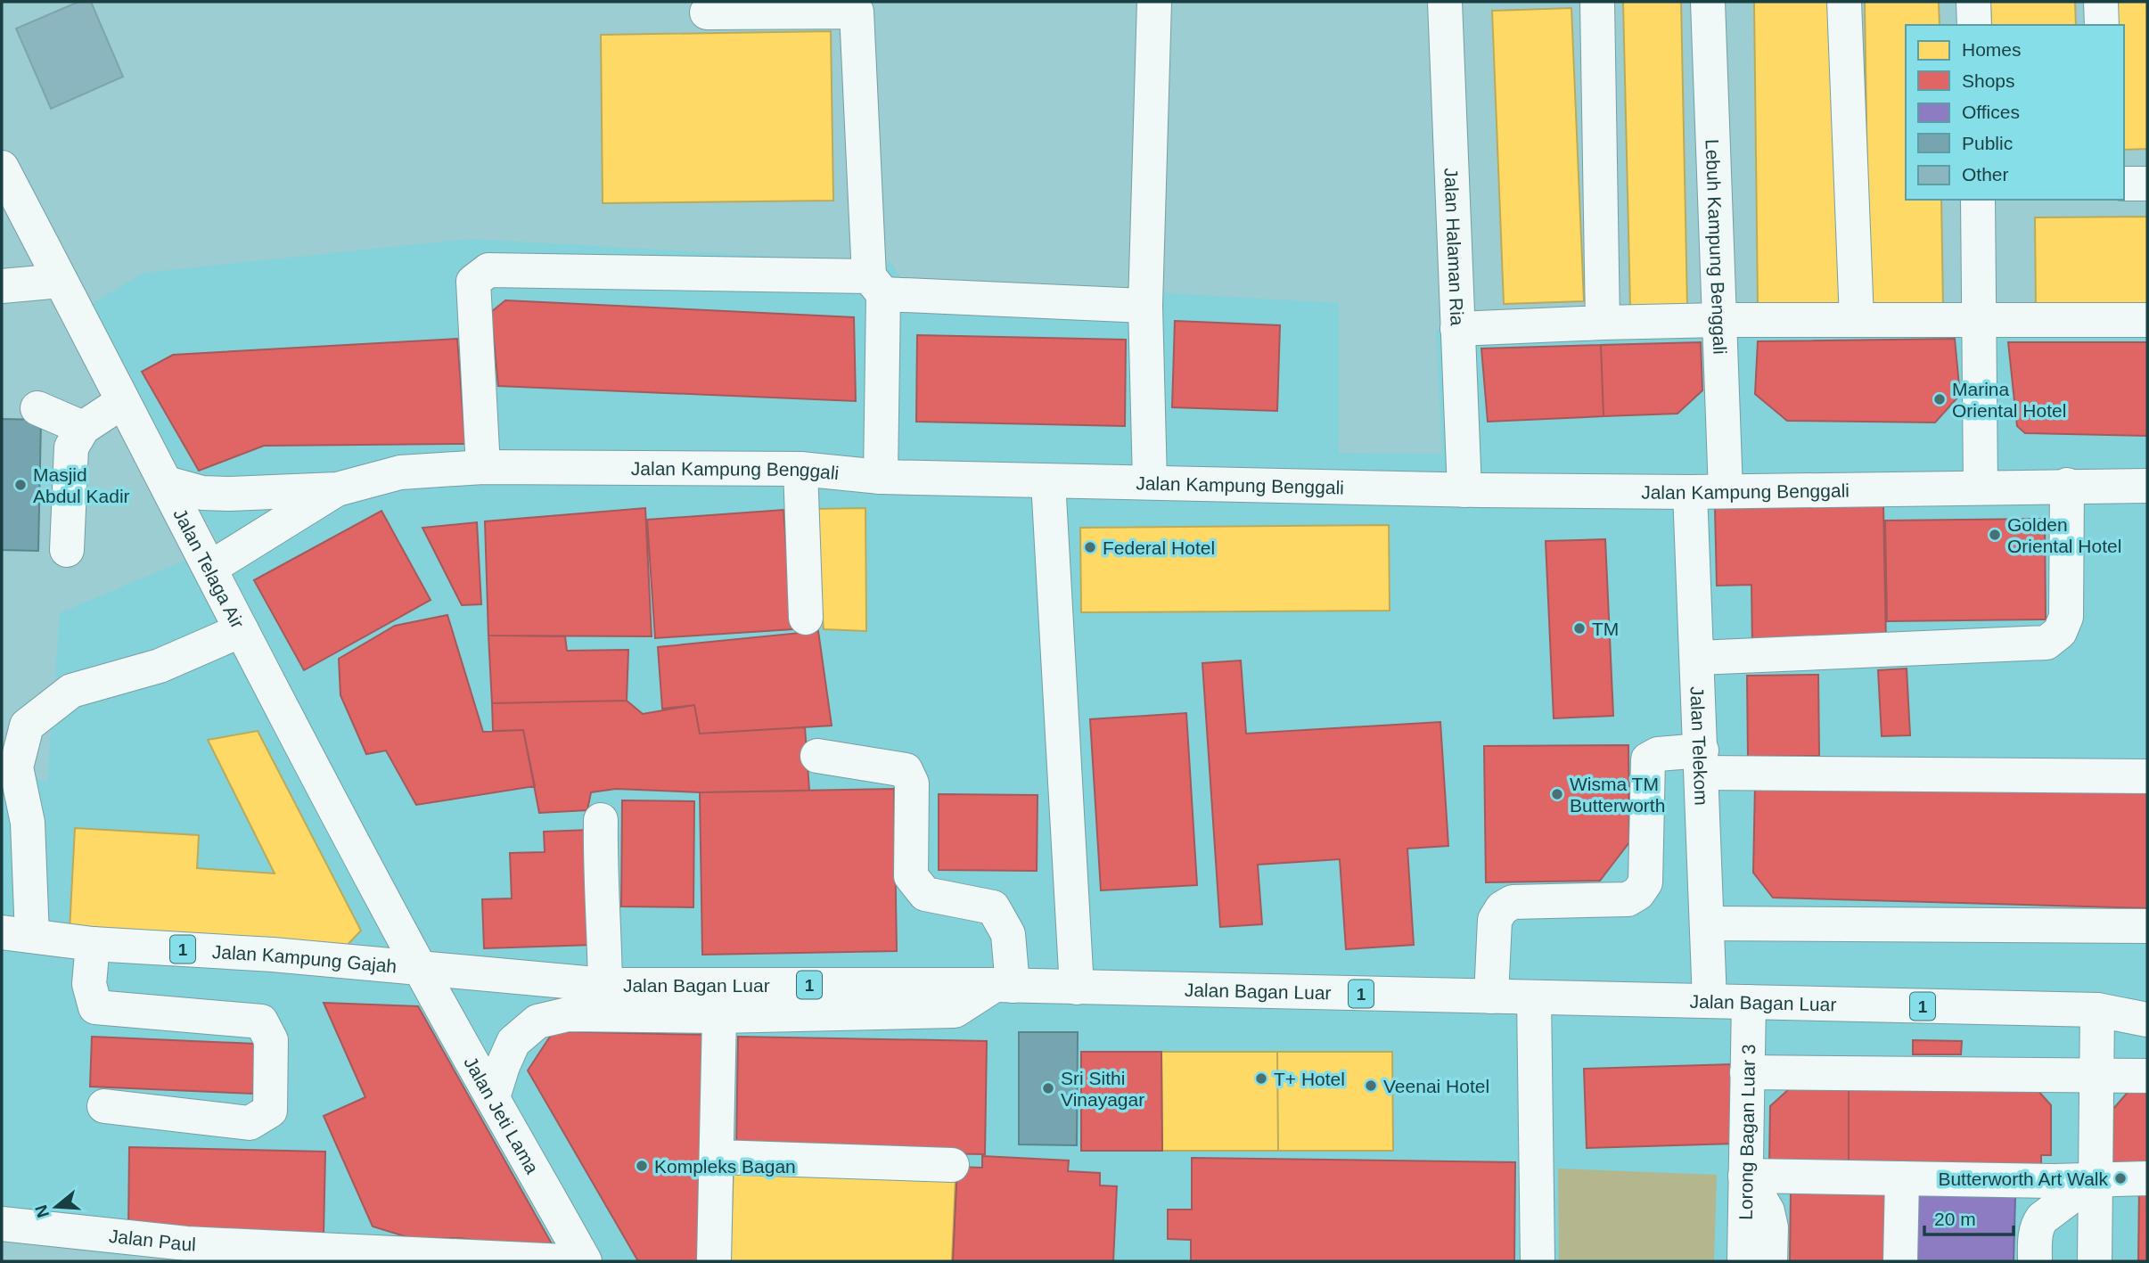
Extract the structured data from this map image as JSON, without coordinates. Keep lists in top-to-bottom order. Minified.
{"streets":{"street":["Jalan Halaman Ria","Lebuh Kampung Benggali","Jalan Kampung Benggali","Jalan Telaga Air","Jalan Telekom","1","Jalan Kampung Gajah","Jalan Bagan Luar","Jalan Jeti Lama","Lorong Bagan Luar 3","Jalan Paul"]},"crossings":[["Jalan Halaman Ria","Jalan Kampung Benggali"],["Lebuh Kampung Benggali","Jalan Kampung Benggali"],["Jalan Kampung Benggali","Jalan Telekom"],["Jalan Telaga Air","Jalan Kampung Gajah"],["Jalan Telaga Air","Jalan Bagan Luar"],["Jalan Telaga Air","Jalan Jeti Lama"],["Jalan Telekom","Jalan Bagan Luar"],["Jalan Kampung Gajah","Jalan Bagan Luar"],["Jalan Kampung Gajah","Jalan Jeti Lama"],["Jalan Bagan Luar","Jalan Jeti Lama"],["Jalan Bagan Luar","Lorong Bagan Luar 3"]],"places":["Marina Oriental Hotel","Masjid Abdul Kadir","Golden Oriental Hotel","Federal Hotel","TM","Wisma TM Butterworth","T+ Hotel","Veenai Hotel","Sri Sithi Vinayagar","Kompleks Bagan","Butterworth Art Walk"],"legend":["Homes","Shops","Offices","Public","Other"],"scale_bar":"20 m","north":"left"}
